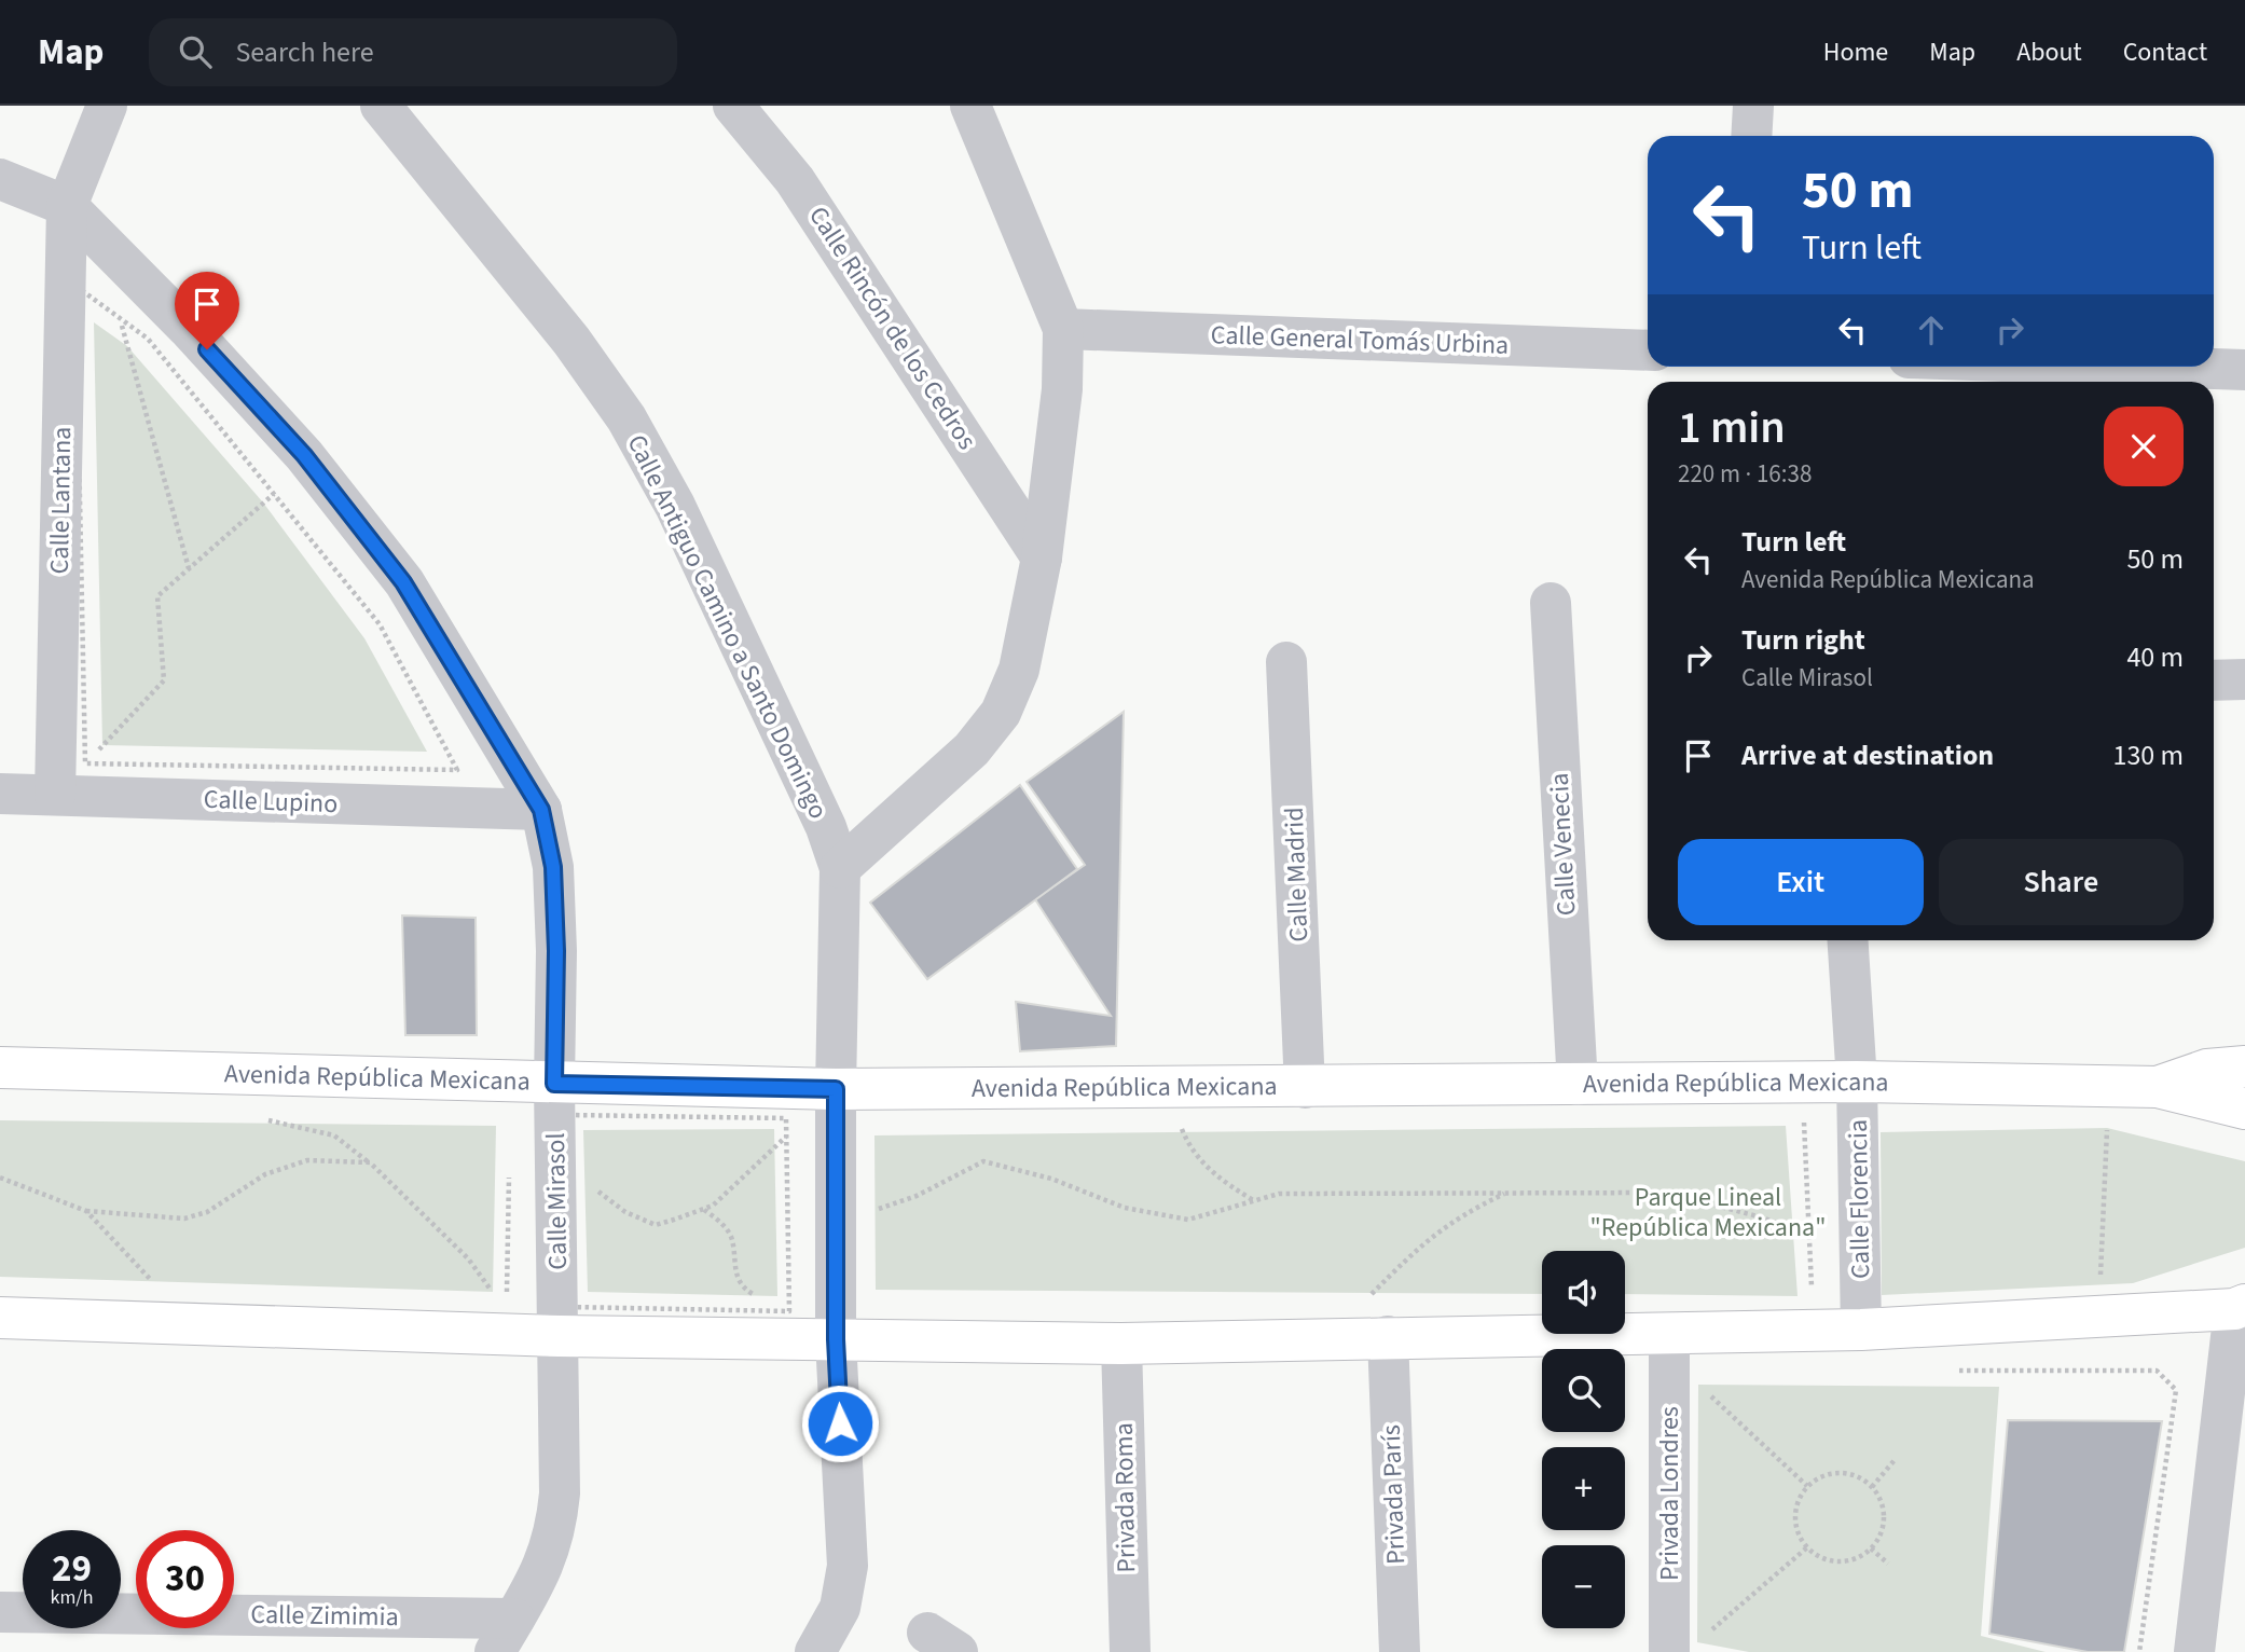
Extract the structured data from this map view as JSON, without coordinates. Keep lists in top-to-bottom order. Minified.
{"streets":{"main road":["Avenida República Mexicana"],"street":["Calle Rincón de los Cedros","Calle General Tomás Urbina","Calle Lantana","Calle Antiguo Camino a Santo Domingo","Calle Lupino","Calle Venecia","Calle Madrid","Calle Florencia","Calle Mirasol","Privada Londres","Privada París","Privada Roma","Calle Zimimia"]},"crossings":[["Calle Lantana","Calle Lupino"],["Calle Lantana","Calle Mirasol"],["Calle Antiguo Camino a Santo Domingo","Avenida República Mexicana"],["Calle Lupino","Calle Mirasol"],["Calle Venecia","Avenida República Mexicana"],["Calle Madrid","Avenida República Mexicana"],["Avenida República Mexicana","Calle Florencia"],["Avenida República Mexicana","Calle Mirasol"],["Calle Mirasol","Calle Zimimia"]],"parks":["Parque Lineal \"República Mexicana\""],"page":{"header":"Map","search":"Search here","nav":["Home","Map","About","Contact"],"turn":["50 m","Turn left"],"heading":["1 min","220 m · 16:38"],"list":[{"name":"Turn left","note":"Avenida República Mexicana","value":"50 m"},{"name":"Turn right","note":"Calle Mirasol","value":"40 m"},{"name":"Arrive at destination","value":"130 m"}],"buttons":["Exit","Share"],"map_buttons":["+","−"],"speed":"29 km/h","limit":"30"}}
